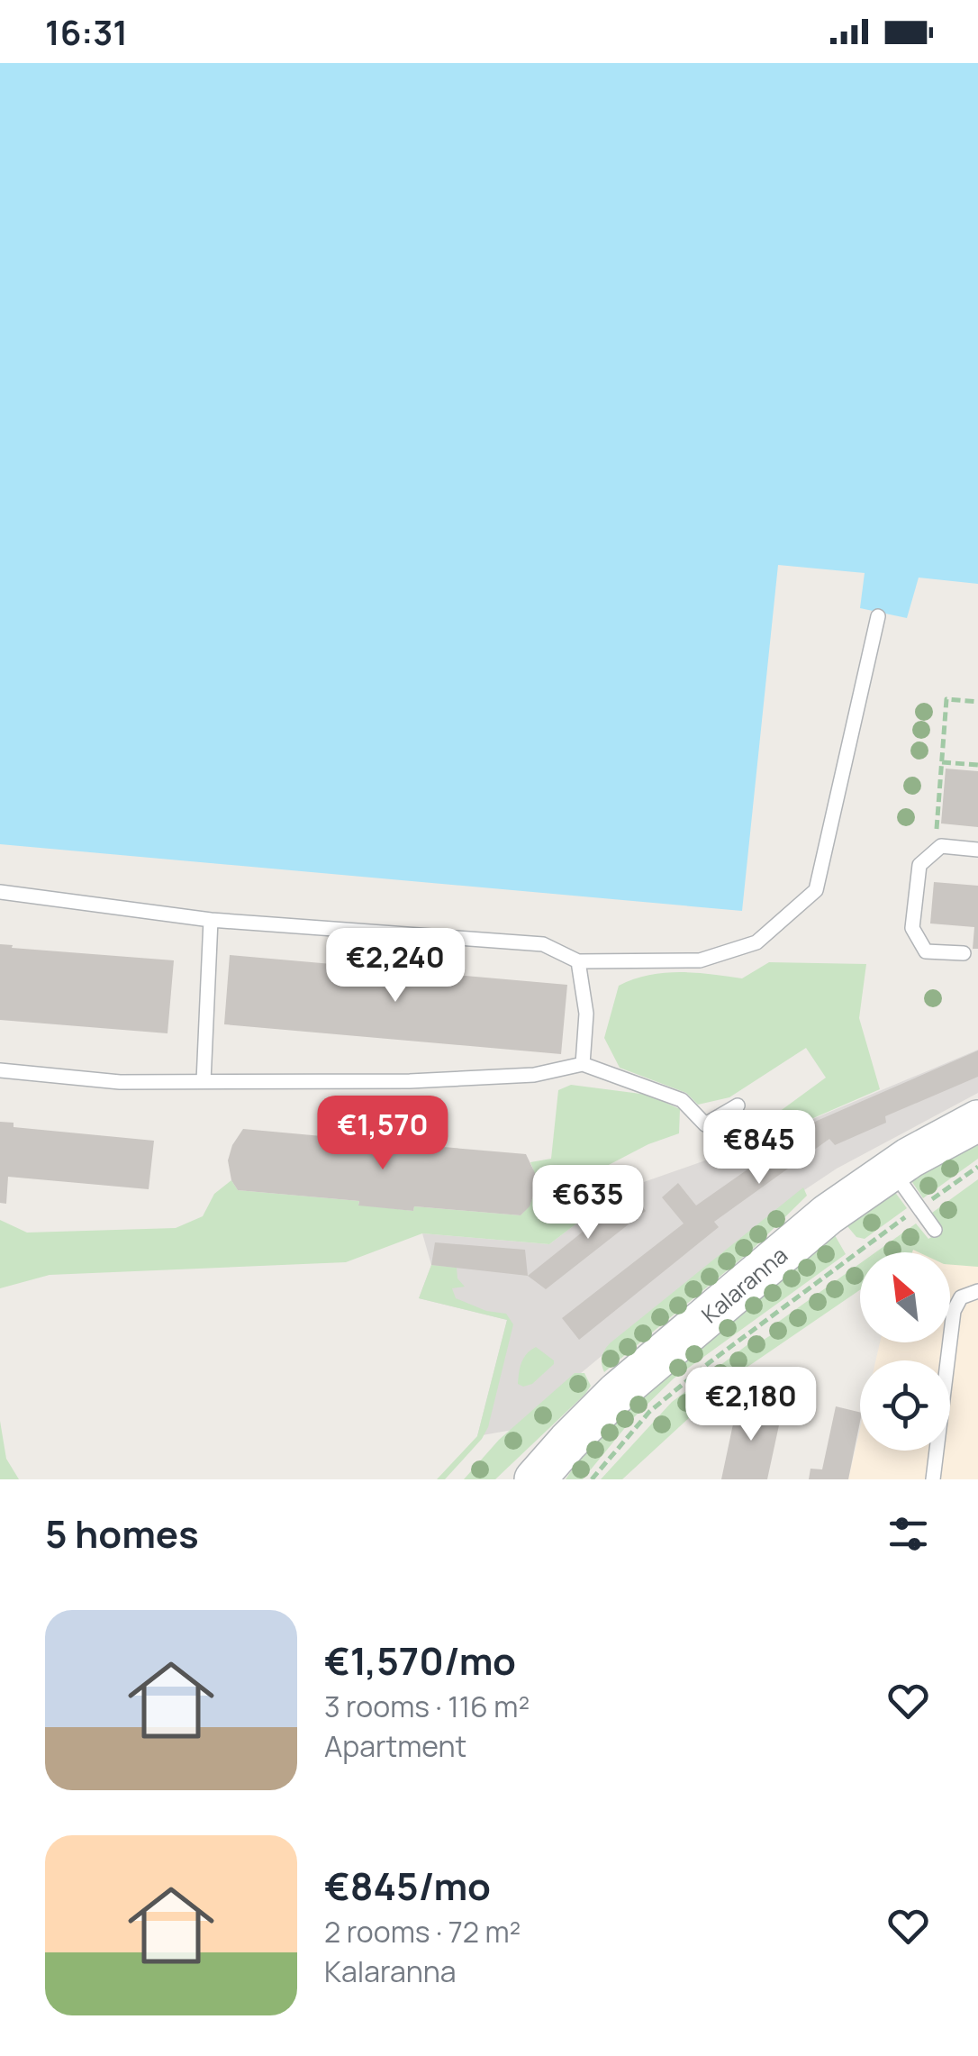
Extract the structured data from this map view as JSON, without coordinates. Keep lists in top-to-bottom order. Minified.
{"streets":{"street":["Kalaranna"]},"north":"top left","page":{"status":"16:31","price":["€2,240","€1,570","€845","€635","€2,180"],"heading":"5 homes","list":[{"name":"€1,570/mo","note":"3 rooms · 116 m² · Apartment"},{"name":"€845/mo","note":"2 rooms · 72 m² · Kalaranna"}]}}
